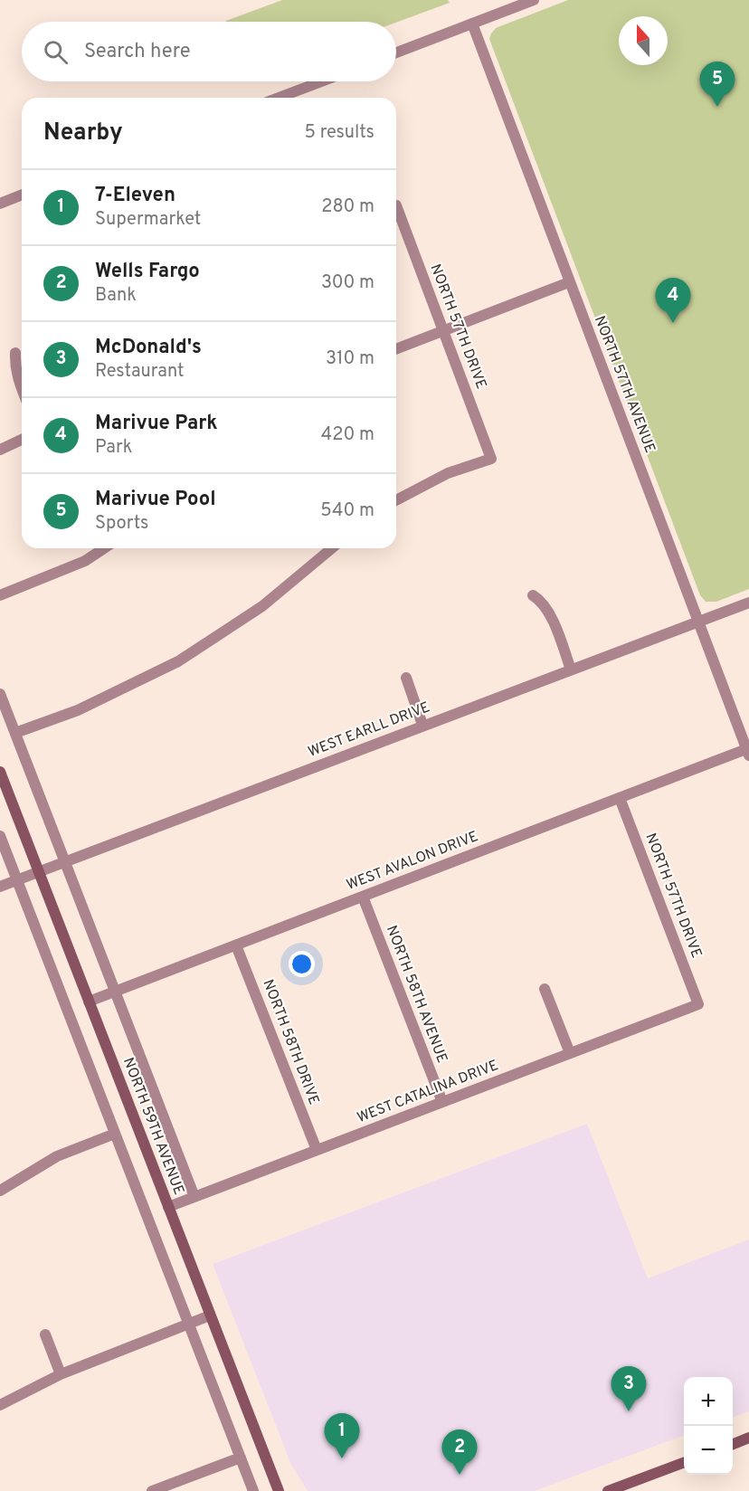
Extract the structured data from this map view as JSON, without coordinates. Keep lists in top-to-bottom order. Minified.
{"streets":{"main road":["NORTH 59TH AVENUE"],"street":["NORTH 57TH DRIVE","NORTH 57TH AVENUE","WEST EARLL DRIVE","WEST AVALON DRIVE","NORTH 58TH AVENUE","NORTH 58TH DRIVE","WEST CATALINA DRIVE"]},"crossings":[["NORTH 57TH DRIVE","WEST AVALON DRIVE"],["NORTH 57TH DRIVE","WEST CATALINA DRIVE"],["NORTH 57TH AVENUE","WEST EARLL DRIVE"],["NORTH 57TH AVENUE","WEST AVALON DRIVE"],["WEST EARLL DRIVE","NORTH 59TH AVENUE"],["WEST AVALON DRIVE","NORTH 58TH AVENUE"],["WEST AVALON DRIVE","NORTH 58TH DRIVE"],["WEST AVALON DRIVE","NORTH 59TH AVENUE"],["NORTH 58TH AVENUE","WEST CATALINA DRIVE"],["NORTH 58TH DRIVE","WEST CATALINA DRIVE"],["WEST CATALINA DRIVE","NORTH 59TH AVENUE"]],"north":"top","page":{"search":"Search here","pins":["5","4","3","1","2"],"heading":["Nearby","5 results"],"list":[{"mark":"1","name":"7-Eleven","note":"Supermarket","value":"280 m"},{"mark":"2","name":"Wells Fargo","note":"Bank","value":"300 m"},{"mark":"3","name":"McDonald's","note":"Restaurant","value":"310 m"},{"mark":"4","name":"Marivue Park","note":"Park","value":"420 m"},{"mark":"5","name":"Marivue Pool","note":"Sports","value":"540 m"}],"map_buttons":["+","−"]}}
